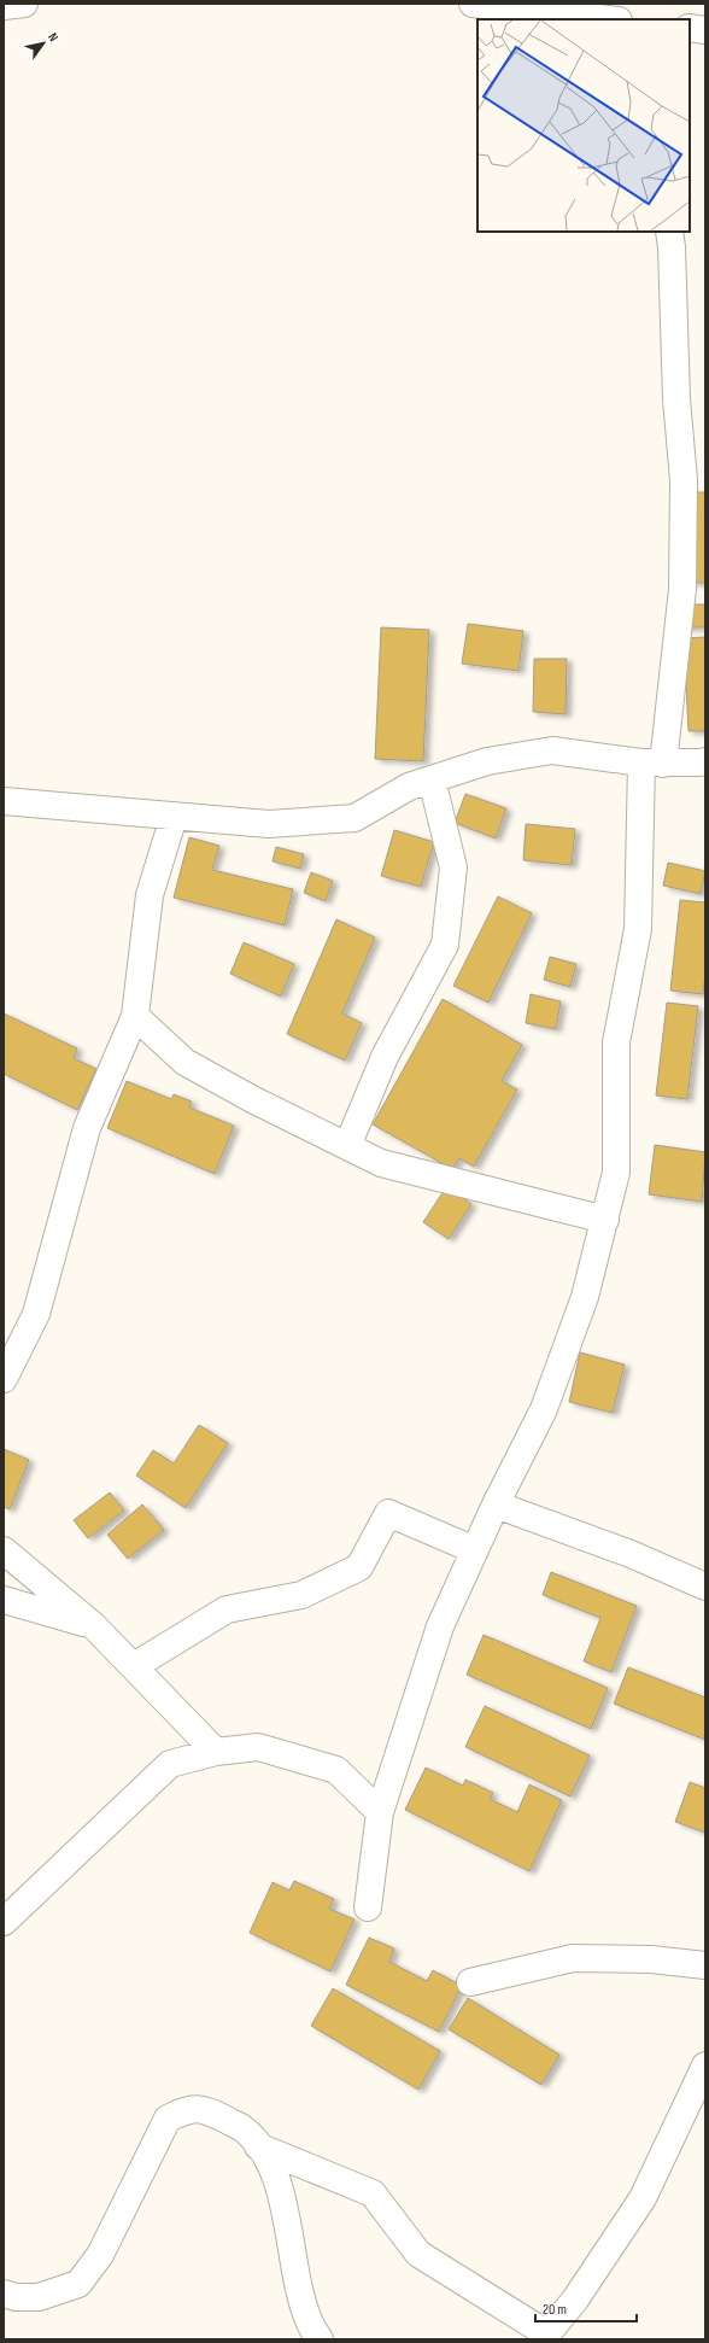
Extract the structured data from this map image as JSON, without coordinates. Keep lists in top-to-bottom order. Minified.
{"scale_bar":"20 m","north":"top right"}
